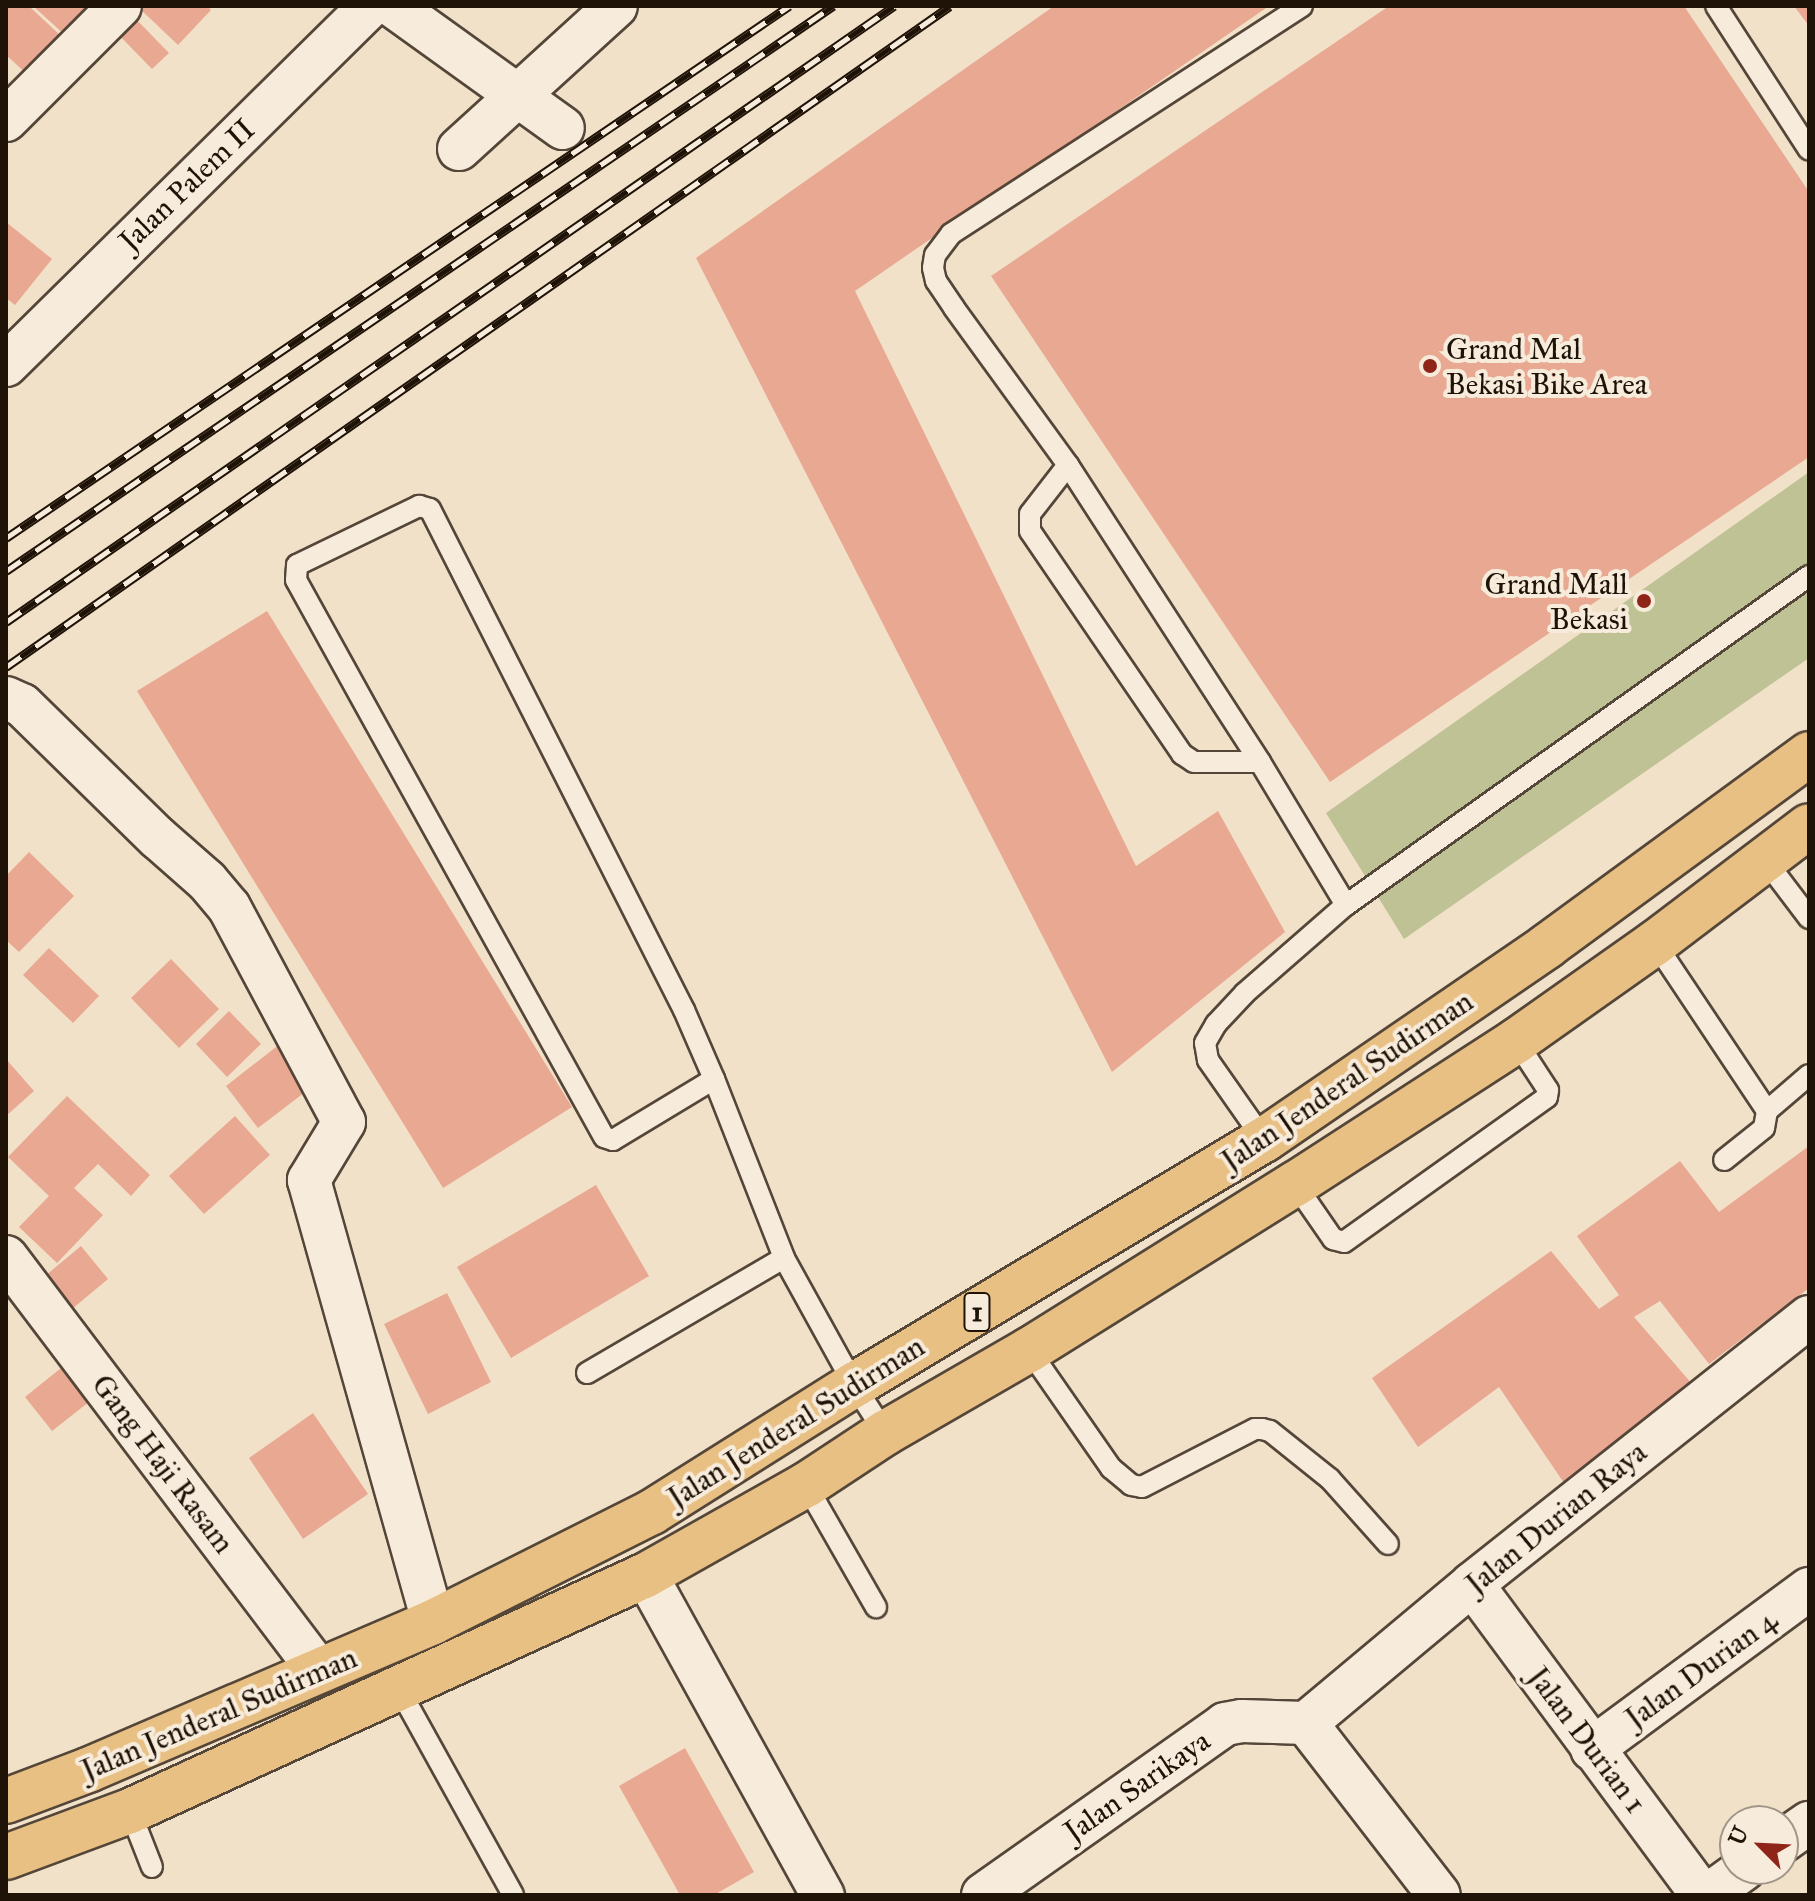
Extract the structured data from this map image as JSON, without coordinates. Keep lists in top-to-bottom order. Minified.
{"streets":{"highway":["Jalan Jenderal Sudirman","1"],"street":["Jalan Palem II","Gang Haji Rasam","Jalan Durian Raya","Jalan Durian 4","Jalan Durian 1","Jalan Sarikaya"]},"crossings":[["Jalan Jenderal Sudirman","Gang Haji Rasam"],["Jalan Durian Raya","Jalan Durian 1"],["Jalan Durian Raya","Jalan Sarikaya"],["Jalan Durian 4","Jalan Durian 1"]],"places":["Grand Mal Bekasi Bike Area","Grand Mall Bekasi"],"north":"top left"}
